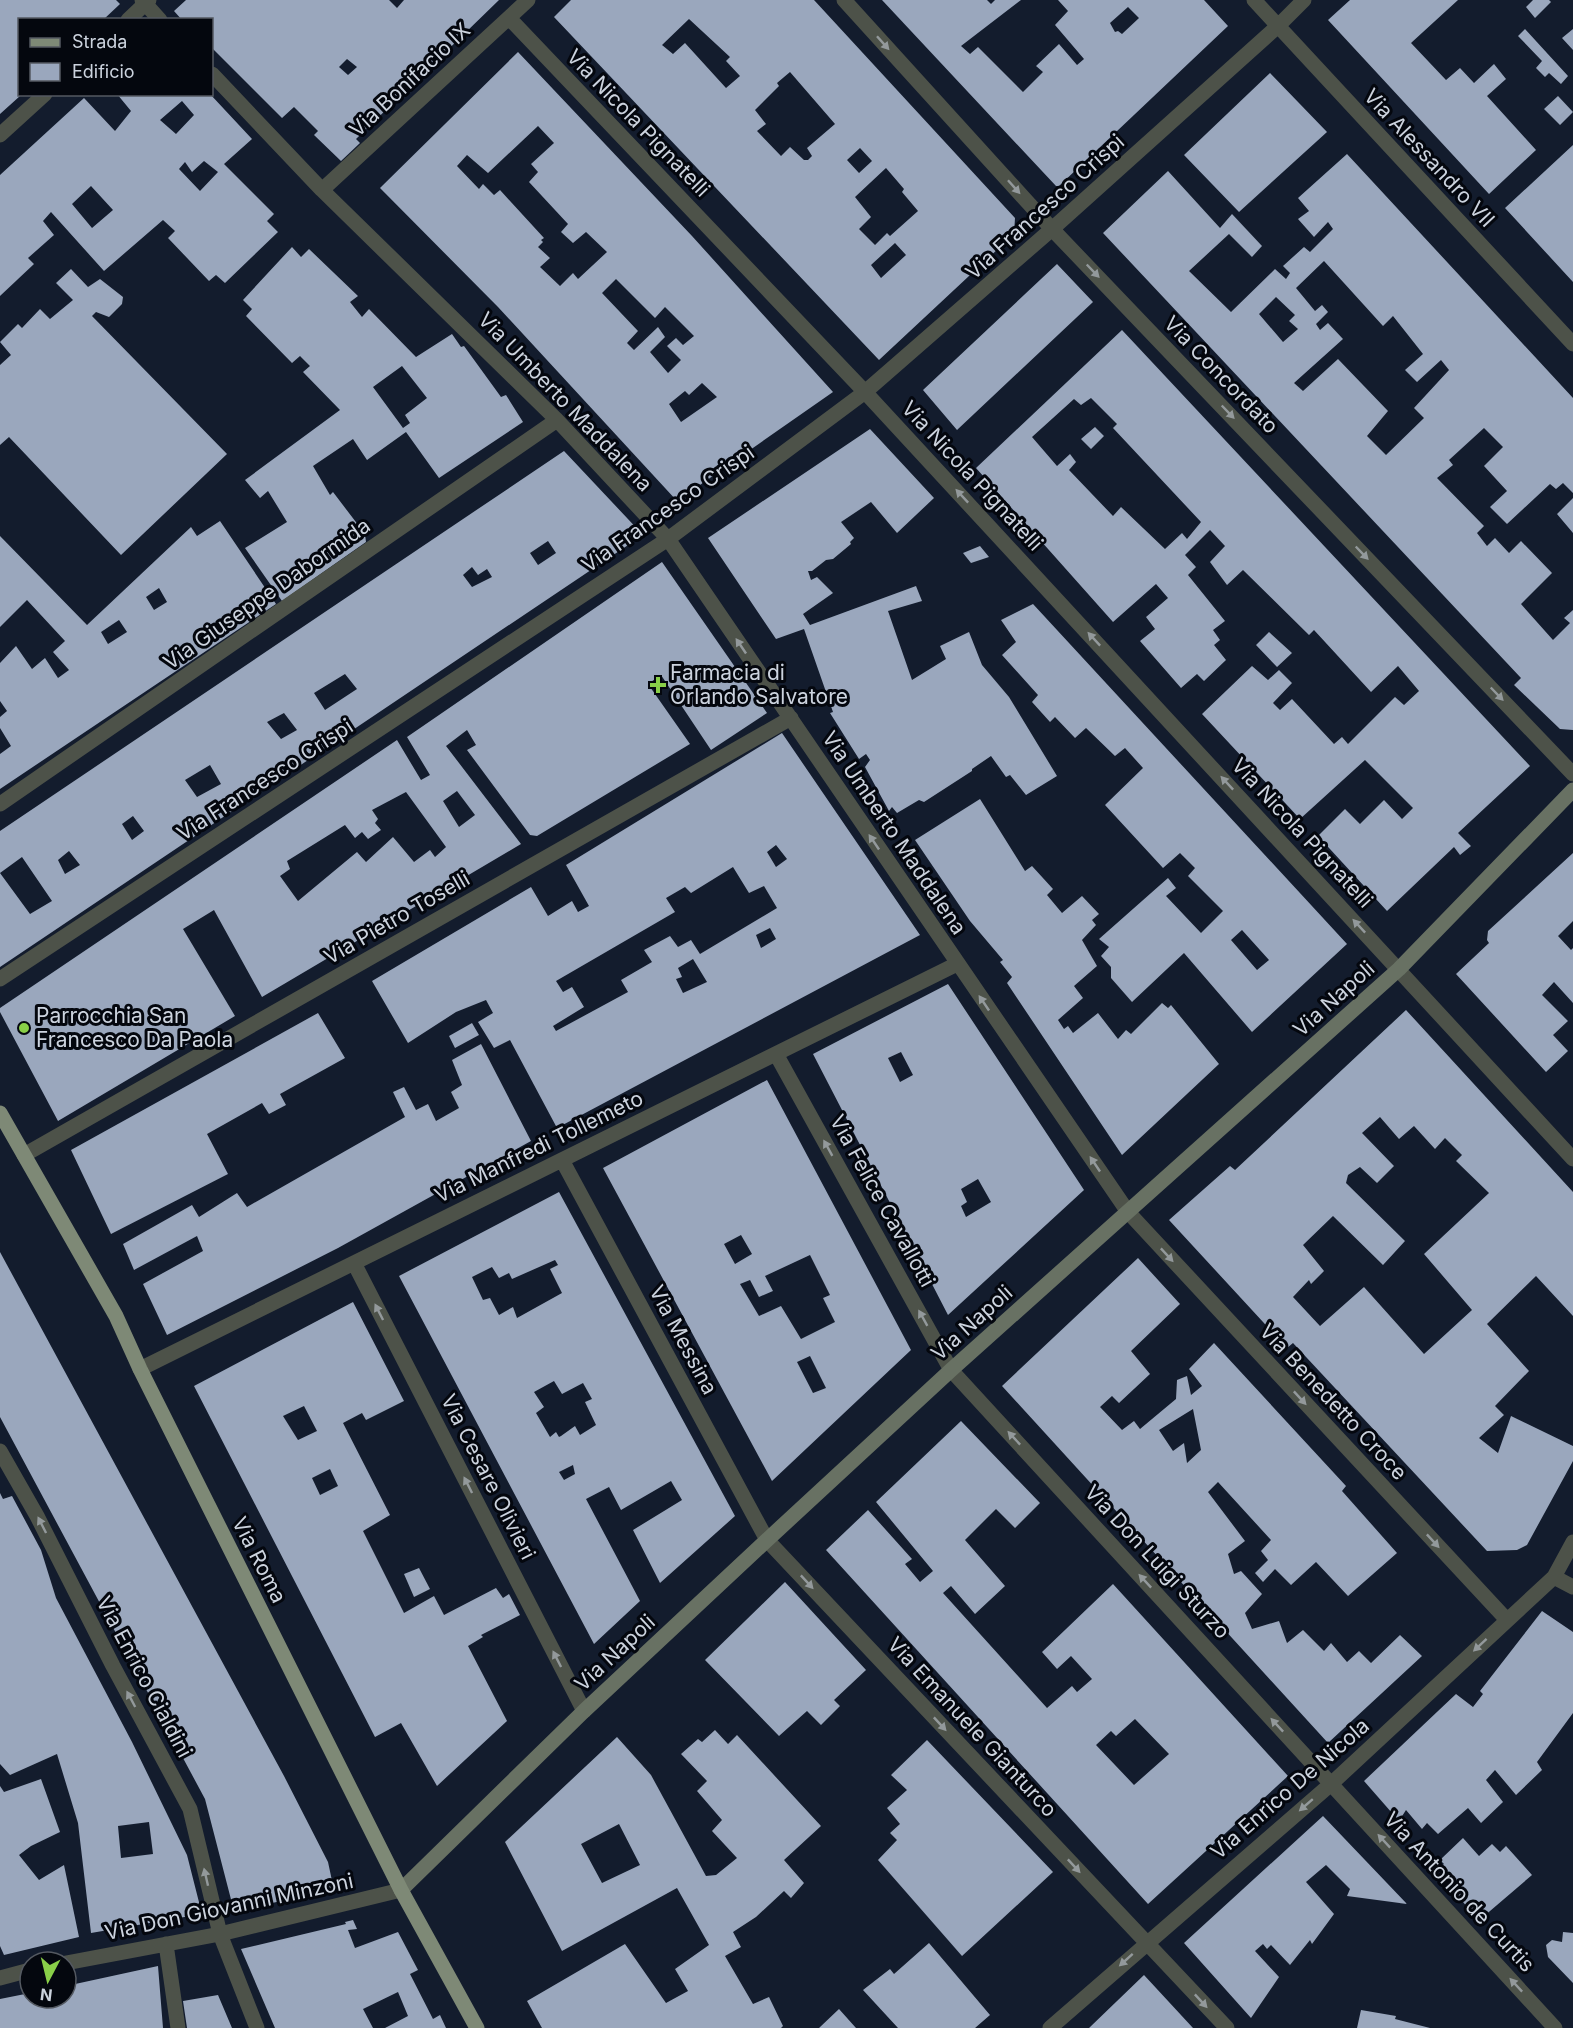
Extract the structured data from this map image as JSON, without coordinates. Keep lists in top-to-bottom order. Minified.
{"streets":{"main road":["Via Napoli","Via Roma"],"street":["Via Bonifacio IX","Via Nicola Pignatelli","Via Alessandro VII","Via Francesco Crispi","Via Concordato","Via Umberto Maddalena","Via Giuseppe Dabormida","Via Pietro Toselli","Via Manfredi Tollemeto","Via Felice Cavallotti","Via Messina","Via Benedetto Croce","Via Cesare Olivieri","Via Don Luigi Sturzo","Via Enrico Cialdini","Via Emanuele Gianturco","Via Enrico De Nicola","Via Antonio de Curtis","Via Don Giovanni Minzoni"]},"crossings":[["Via Bonifacio IX","Via Nicola Pignatelli"],["Via Bonifacio IX","Via Umberto Maddalena"],["Via Nicola Pignatelli","Via Francesco Crispi"],["Via Nicola Pignatelli","Via Napoli"],["Via Alessandro VII","Via Francesco Crispi"],["Via Francesco Crispi","Via Concordato"],["Via Francesco Crispi","Via Umberto Maddalena"],["Via Umberto Maddalena","Via Giuseppe Dabormida"],["Via Umberto Maddalena","Via Pietro Toselli"],["Via Umberto Maddalena","Via Napoli"],["Via Umberto Maddalena","Via Manfredi Tollemeto"],["Via Umberto Maddalena","Via Benedetto Croce"],["Via Pietro Toselli","Via Roma"],["Via Napoli","Via Felice Cavallotti"],["Via Napoli","Via Messina"],["Via Napoli","Via Benedetto Croce"],["Via Napoli","Via Cesare Olivieri"],["Via Napoli","Via Roma"],["Via Napoli","Via Don Luigi Sturzo"],["Via Napoli","Via Emanuele Gianturco"],["Via Napoli","Via Don Giovanni Minzoni"],["Via Manfredi Tollemeto","Via Felice Cavallotti"],["Via Manfredi Tollemeto","Via Messina"],["Via Manfredi Tollemeto","Via Cesare Olivieri"],["Via Manfredi Tollemeto","Via Roma"],["Via Felice Cavallotti","Via Don Luigi Sturzo"],["Via Messina","Via Emanuele Gianturco"],["Via Benedetto Croce","Via Enrico De Nicola"],["Via Roma","Via Don Giovanni Minzoni"],["Via Don Luigi Sturzo","Via Enrico De Nicola"],["Via Don Luigi Sturzo","Via Antonio de Curtis"],["Via Enrico Cialdini","Via Don Giovanni Minzoni"],["Via Emanuele Gianturco","Via Enrico De Nicola"],["Via Enrico De Nicola","Via Antonio de Curtis"]],"one_way":["Via Nicola Pignatelli","Via Concordato","Via Umberto Maddalena","Via Felice Cavallotti","Via Benedetto Croce","Via Cesare Olivieri","Via Don Luigi Sturzo","Via Enrico Cialdini","Via Emanuele Gianturco","Via Enrico De Nicola","Via Antonio de Curtis"],"places":{"health":["Farmacia di Orlando Salvatore"],"other":["Parrocchia San Francesco Da Paola"]},"legend":["Strada","Edificio"],"north":"bottom"}
